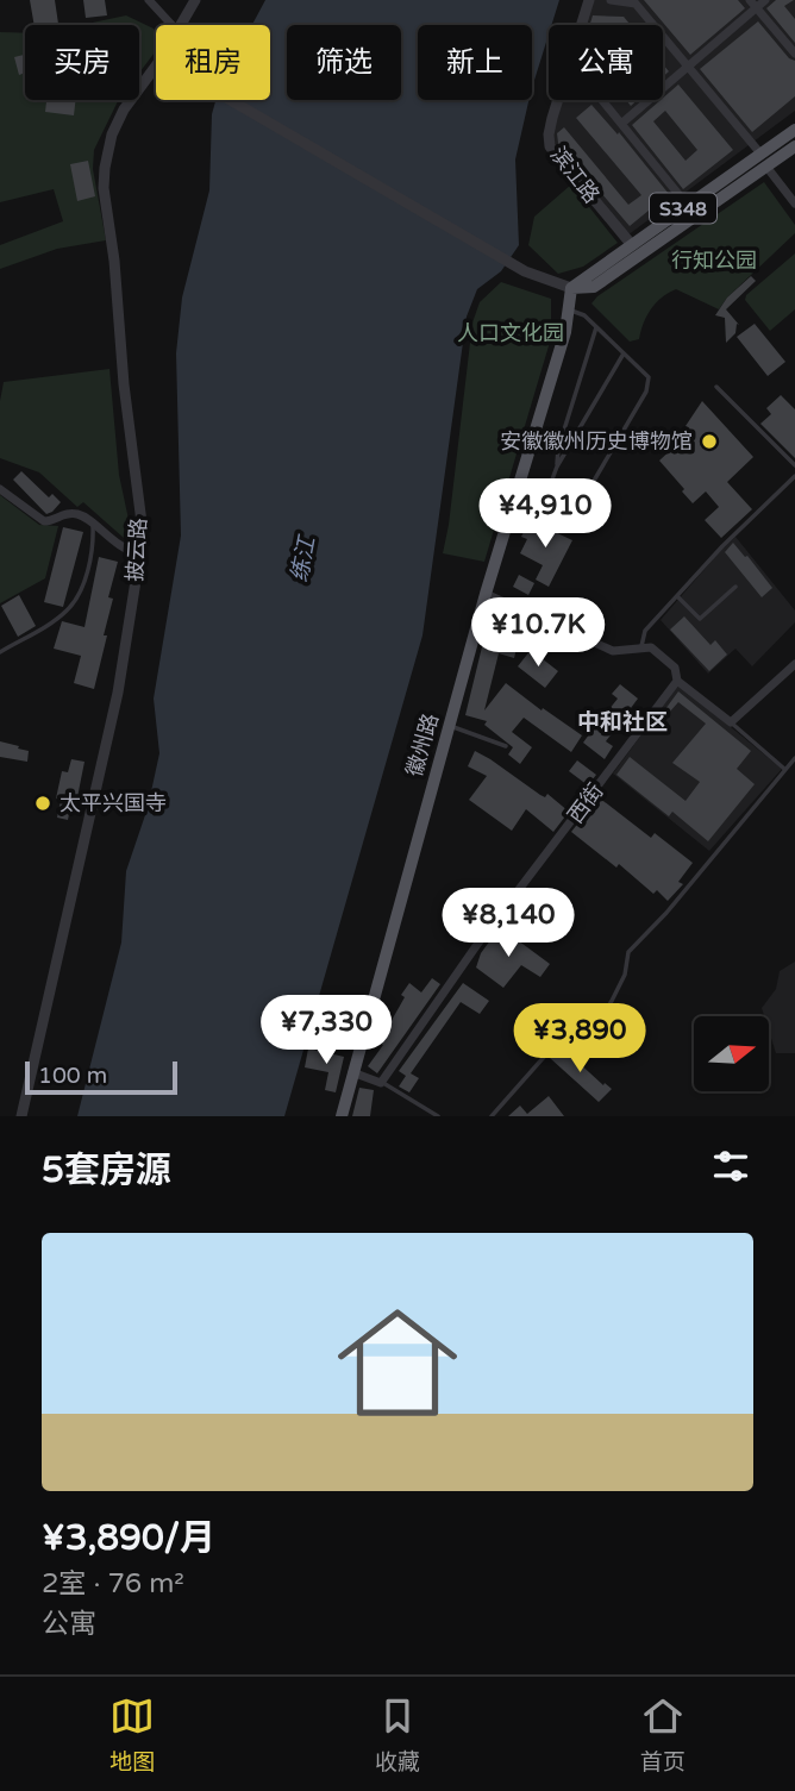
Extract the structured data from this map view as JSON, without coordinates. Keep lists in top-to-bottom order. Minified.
{"streets":{"main road":["S348","徽州路"],"street":["滨江路","披云路","西街"]},"crossings":[["滨江路","S348"],["S348","徽州路"]],"districts":["中和社区"],"water":["练江"],"parks":["行知公园","人口文化园"],"places":["安徽徽州历史博物馆","太平兴国寺"],"scale_bar":"100 m","north":"right","page":{"chip":["买房","租房","筛选","新上","公寓"],"price":["¥4,910","¥10.7K","¥8,140","¥7,330","¥3,890"],"scale":"100 m","heading":"5套房源","list":[{"name":"¥3,890/月","note":"2室 · 76 m² · 公寓"}],"tabs":["地图","收藏","首页"]}}
